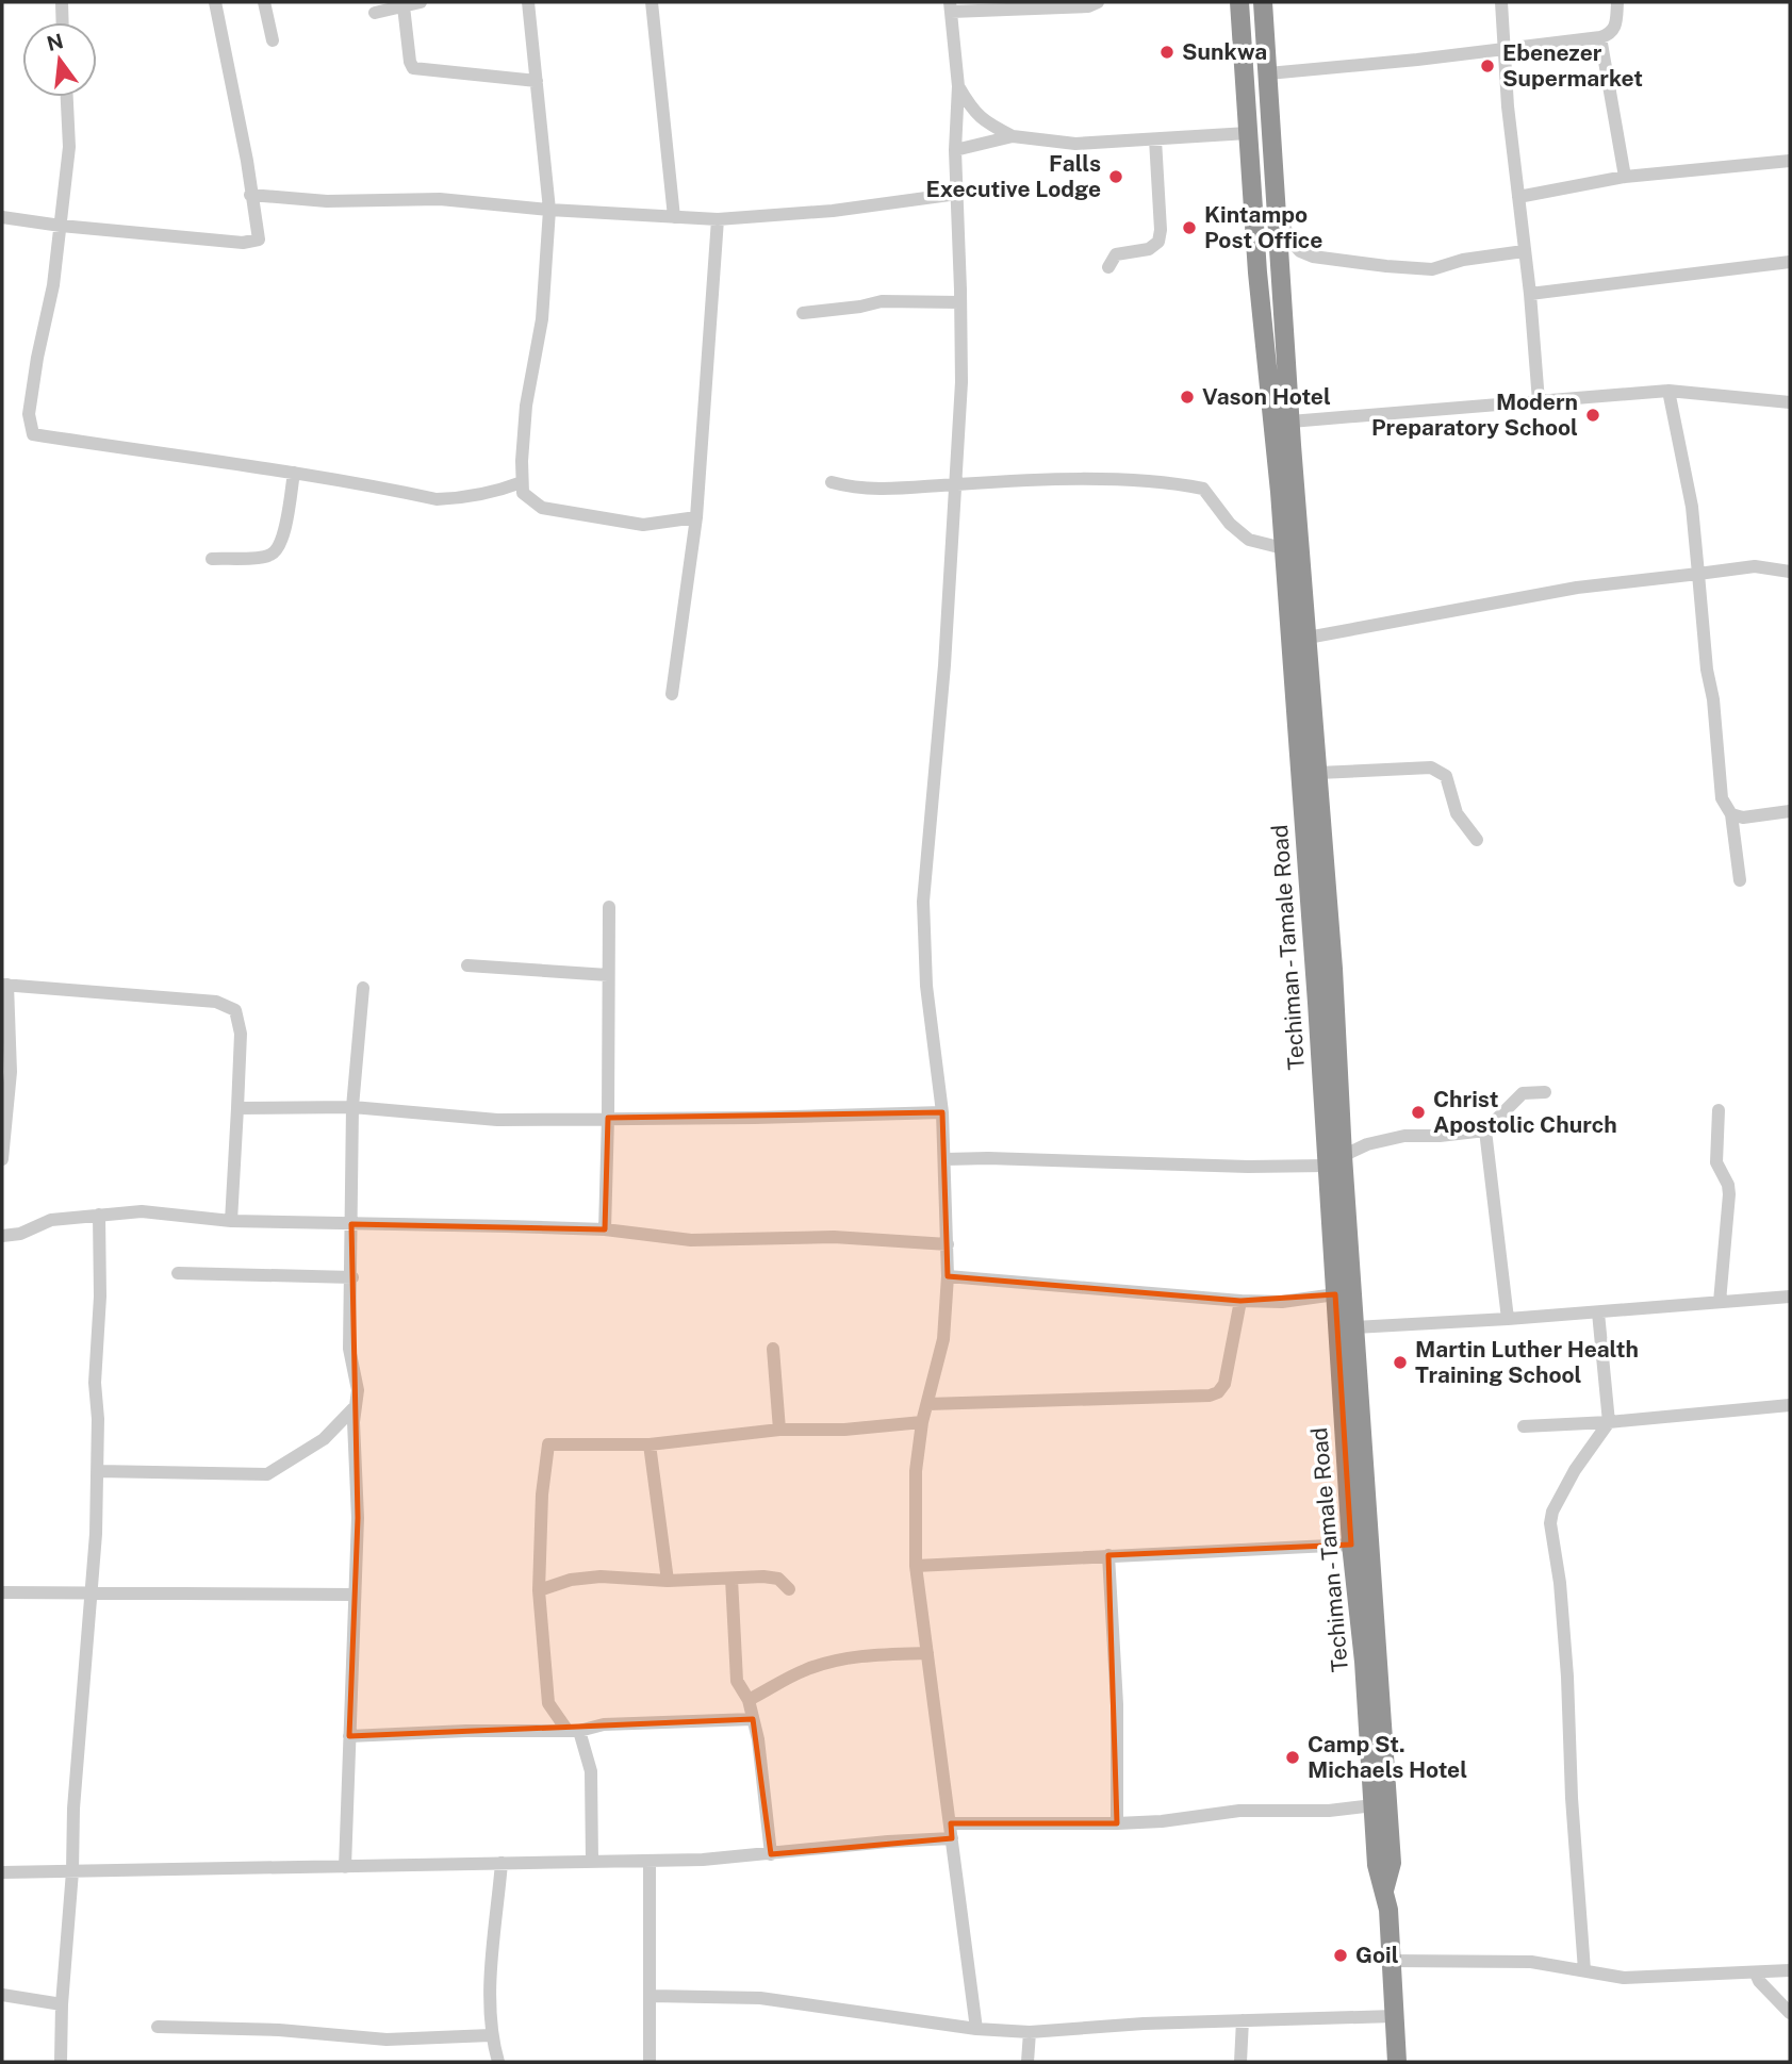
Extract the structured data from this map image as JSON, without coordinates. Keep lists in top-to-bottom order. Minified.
{"streets":{"highway":["Techiman - Tamale Road"]},"places":["Sunkwa","Ebenezer Supermarket","Falls Executive Lodge","Kintampo Post Office","Vason Hotel","Modern Preparatory School","Christ Apostolic Church","Martin Luther Health Training School","Camp St. Michaels Hotel","Goil"],"north":"top"}
